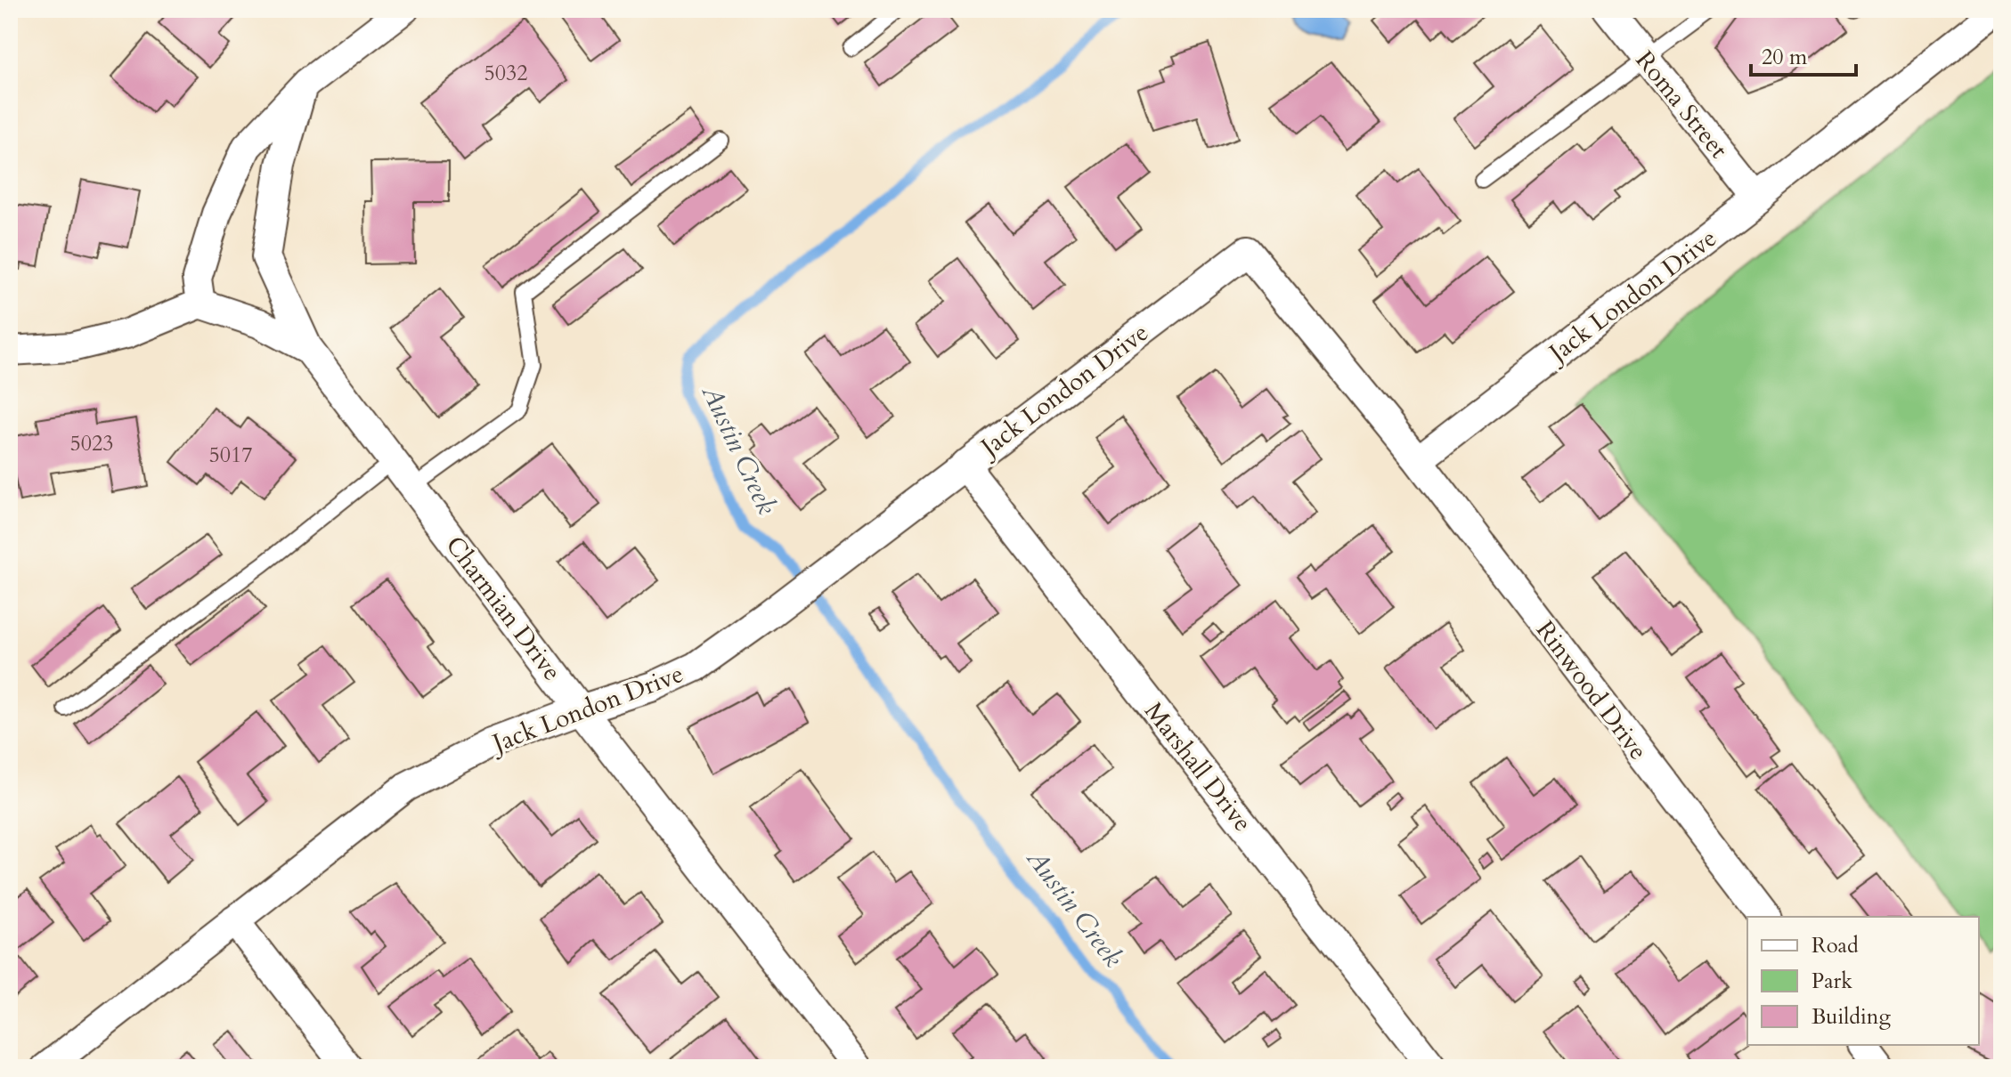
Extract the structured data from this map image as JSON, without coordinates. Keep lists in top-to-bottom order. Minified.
{"streets":{"street":["Roma Street","Jack London Drive","Charmian Drive","Rinwood Drive","Marshall Drive"]},"crossings":[["Roma Street","Jack London Drive"],["Jack London Drive","Charmian Drive"],["Jack London Drive","Rinwood Drive"],["Jack London Drive","Marshall Drive"]],"water":["Austin Creek"],"house_numbers":["5032","5023","5017"],"legend":["Road","Park","Building"],"scale_bar":"20 m"}
